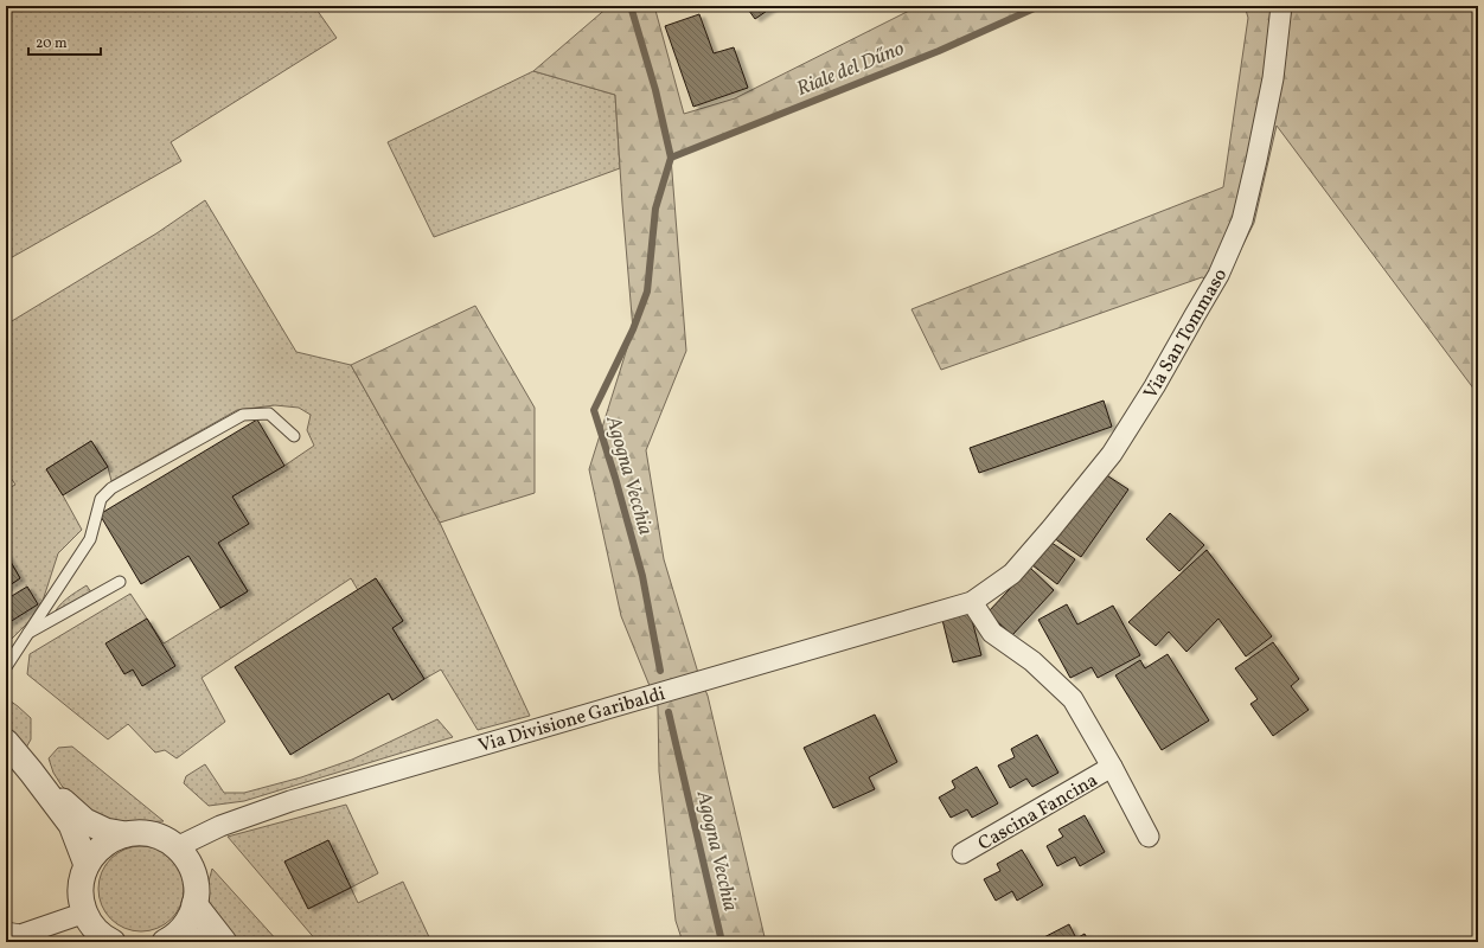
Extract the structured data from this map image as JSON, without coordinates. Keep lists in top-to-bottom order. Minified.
{"streets":{"street":["Via San Tommaso","Via Divisione Garibaldi","Cascina Fancina"]},"crossings":[["Via San Tommaso","Via Divisione Garibaldi"],["Via San Tommaso","Cascina Fancina"],["Via Divisione Garibaldi","Cascina Fancina"]],"water":["Riale del Dűno","Agogna Vecchia"],"scale_bar":"20 m"}
